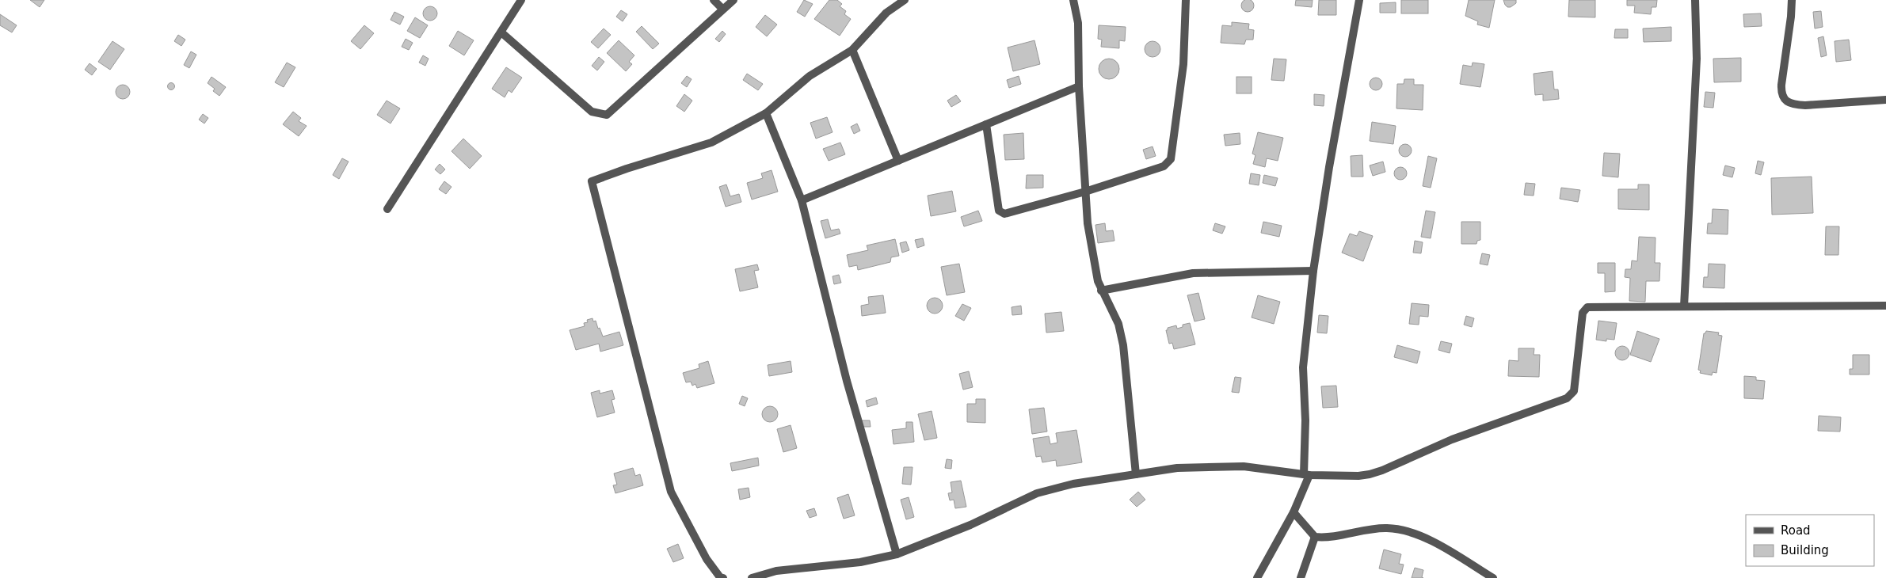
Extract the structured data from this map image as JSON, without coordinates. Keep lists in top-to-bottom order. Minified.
{"legend":["Road","Building"]}
